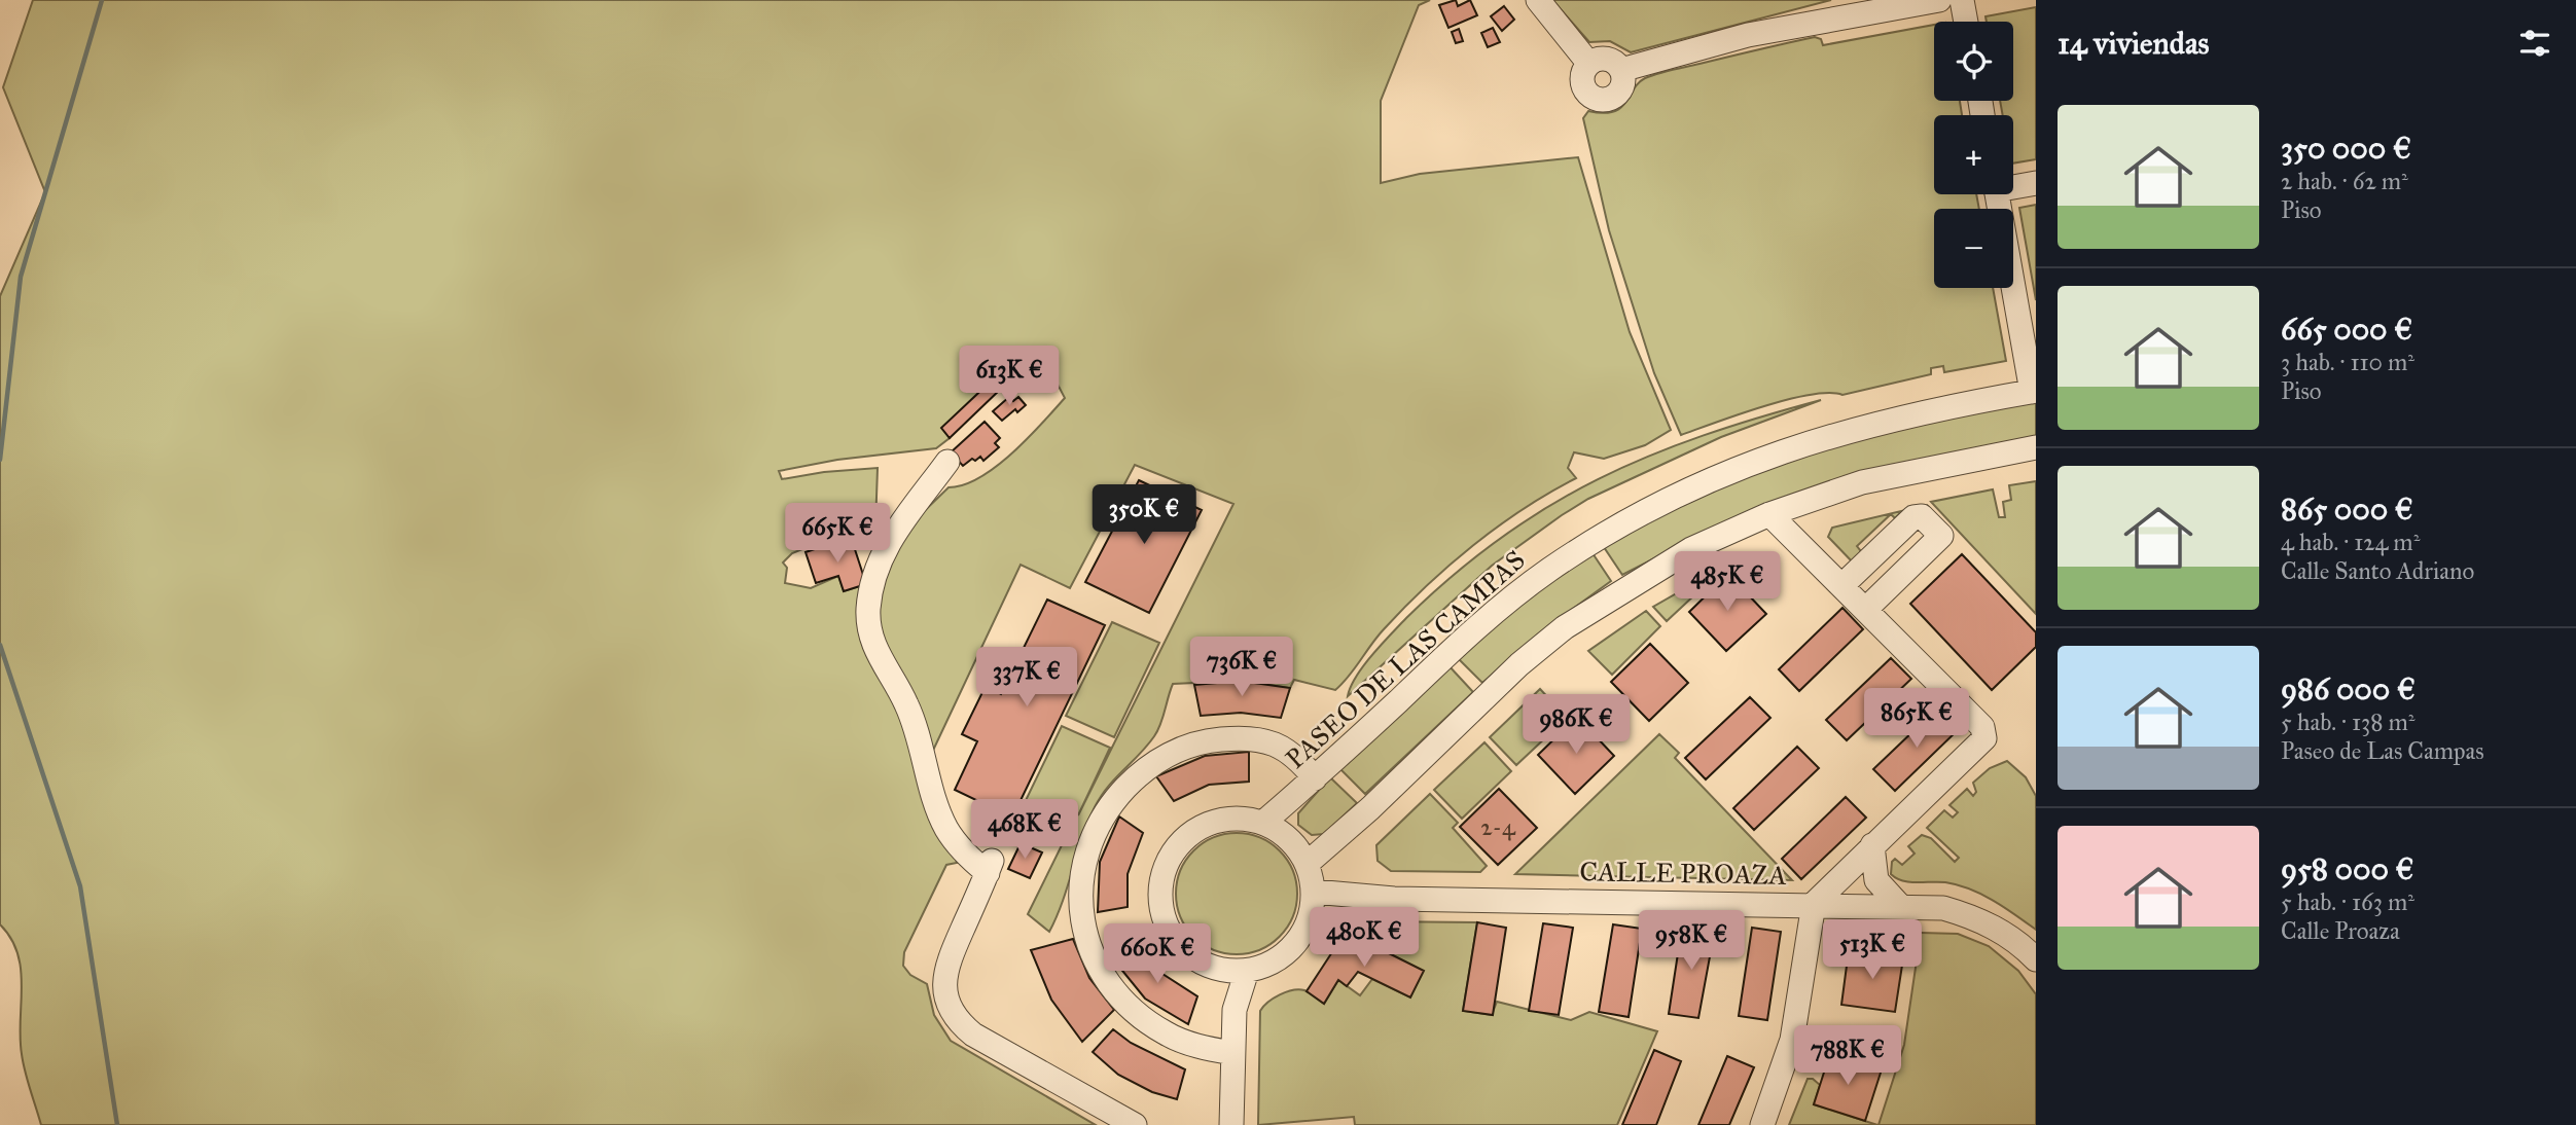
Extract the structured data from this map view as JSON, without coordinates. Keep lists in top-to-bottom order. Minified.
{"streets":{"street":["PASEO DE LAS CAMPAS","CALLE PROAZA"]},"crossings":[["PASEO DE LAS CAMPAS","CALLE PROAZA"]],"house_numbers":["2-4"],"page":{"heading":"14 viviendas","map_buttons":["+","−"],"list":[{"name":"350 000 €","note":"2 hab. · 62 m² · Piso"},{"name":"665 000 €","note":"3 hab. · 110 m² · Piso"},{"name":"865 000 €","note":"4 hab. · 124 m² · Calle Santo Adriano"},{"name":"986 000 €","note":"5 hab. · 138 m² · Paseo de Las Campas"},{"name":"958 000 €","note":"5 hab. · 163 m² · Calle Proaza"}],"price":["613K €","350K €","665K €","485K €","736K €","337K €","865K €","986K €","468K €","480K €","958K €","513K €","660K €","788K €"]}}
